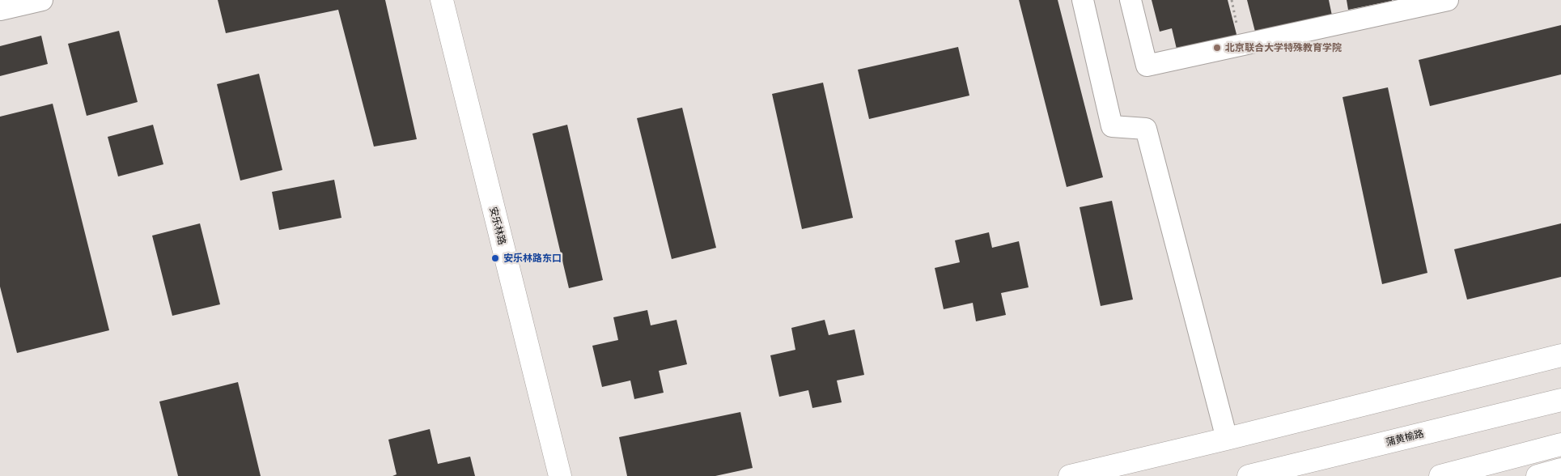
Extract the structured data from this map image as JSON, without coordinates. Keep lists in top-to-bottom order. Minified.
{"streets":{"street":["安乐林路","蒲黄榆路"]},"places":["北京联合大学特殊教育学院","安乐林路东口"]}
